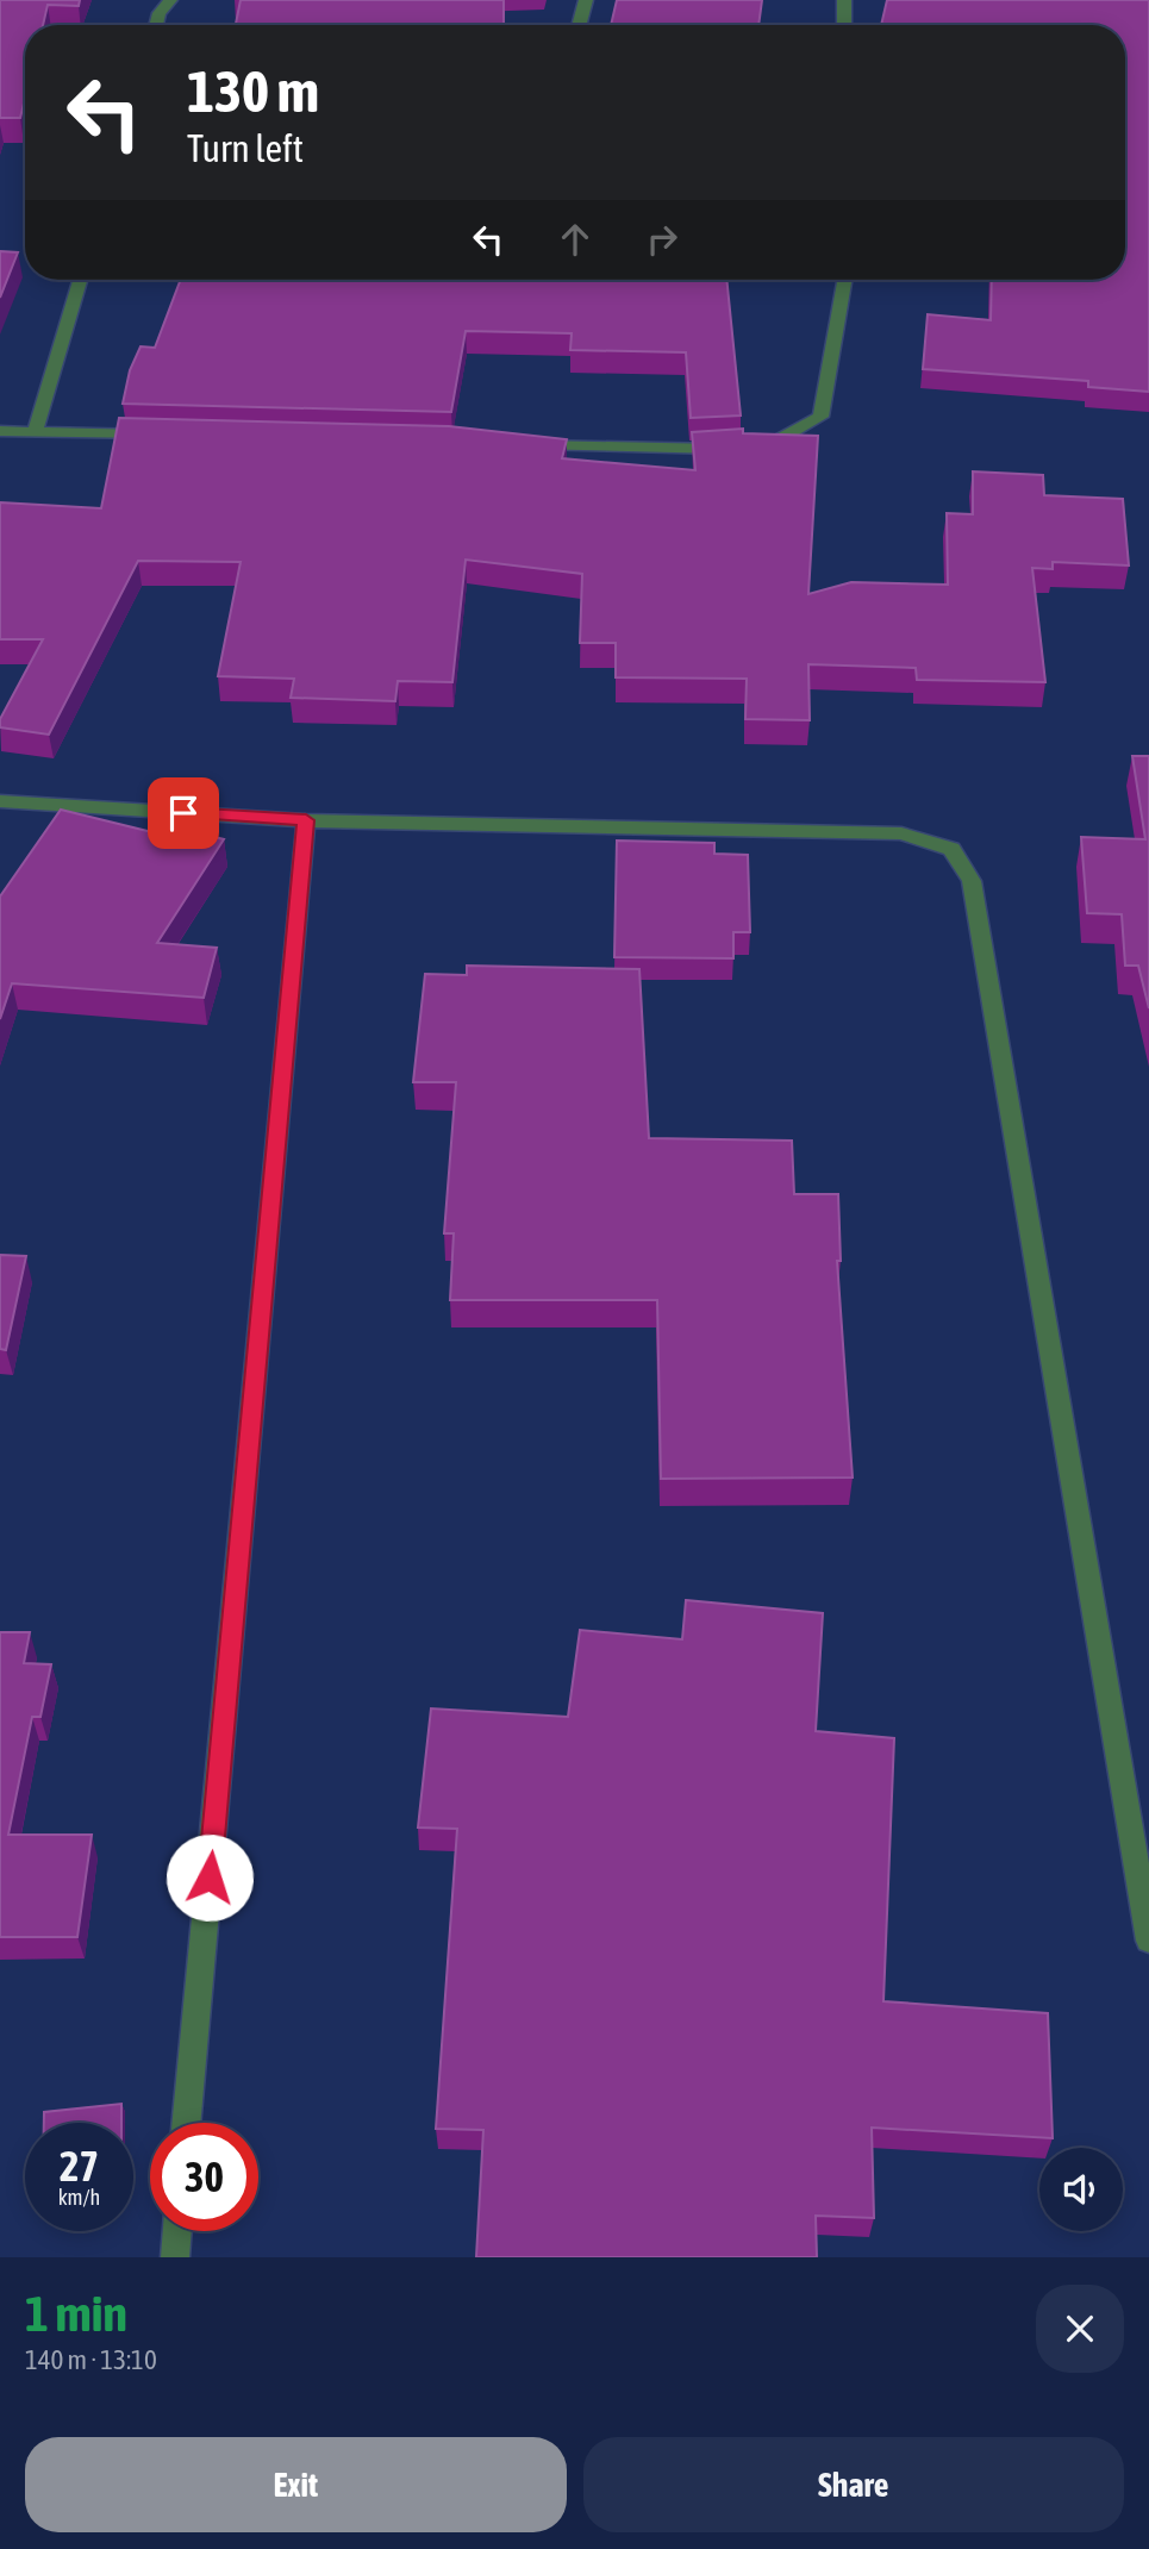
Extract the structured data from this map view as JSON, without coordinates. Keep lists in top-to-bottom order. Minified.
{"page":{"turn":["130 m","Turn left"],"speed":"27 km/h","limit":"30","heading":["1 min","140 m · 13:10"],"buttons":["Exit","Share"]}}
